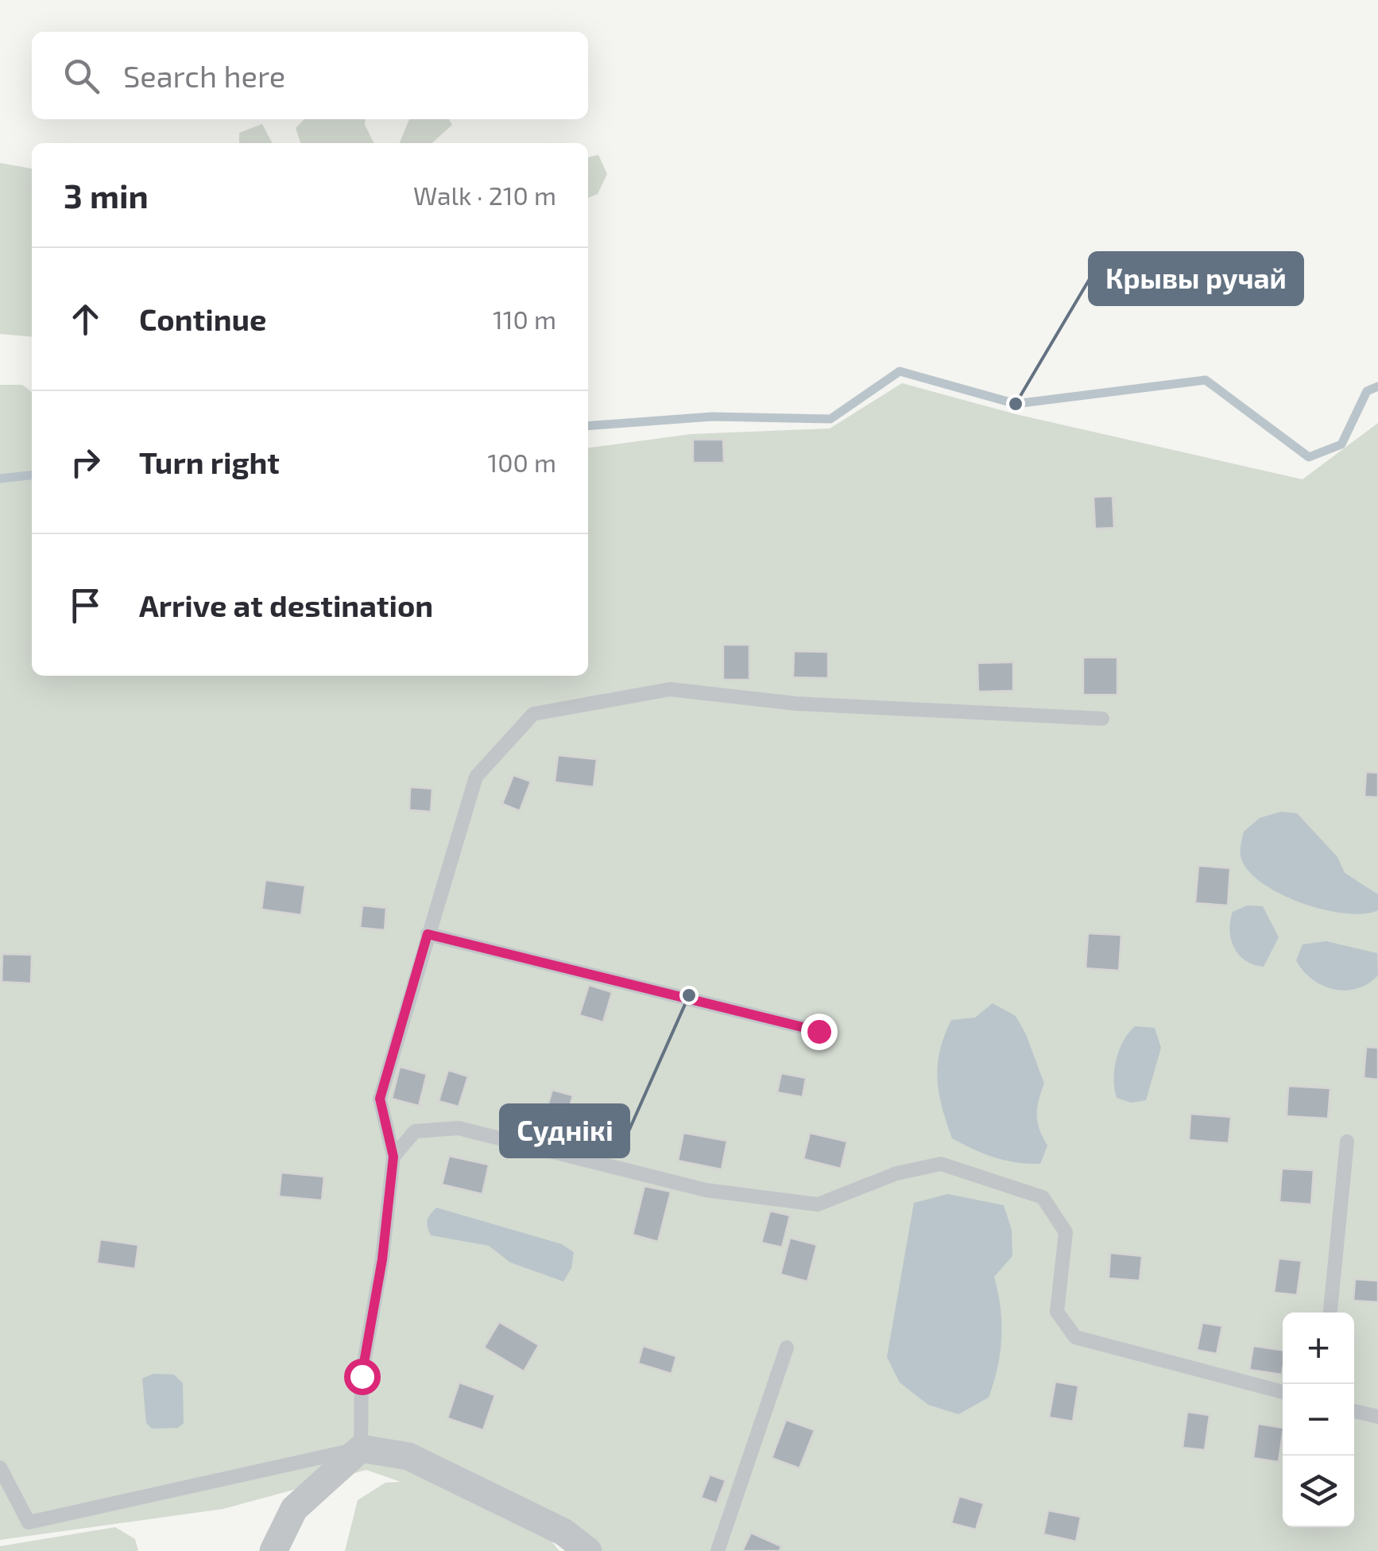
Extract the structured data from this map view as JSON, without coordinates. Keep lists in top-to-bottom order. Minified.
{"places":["Крывы ручай","Суднікі"],"page":{"search":"Search here","heading":["3 min","Walk · 210 m"],"list":[["Continue","110 m"],["Turn right","100 m"],"Arrive at destination"],"map_buttons":["+","−"]}}
